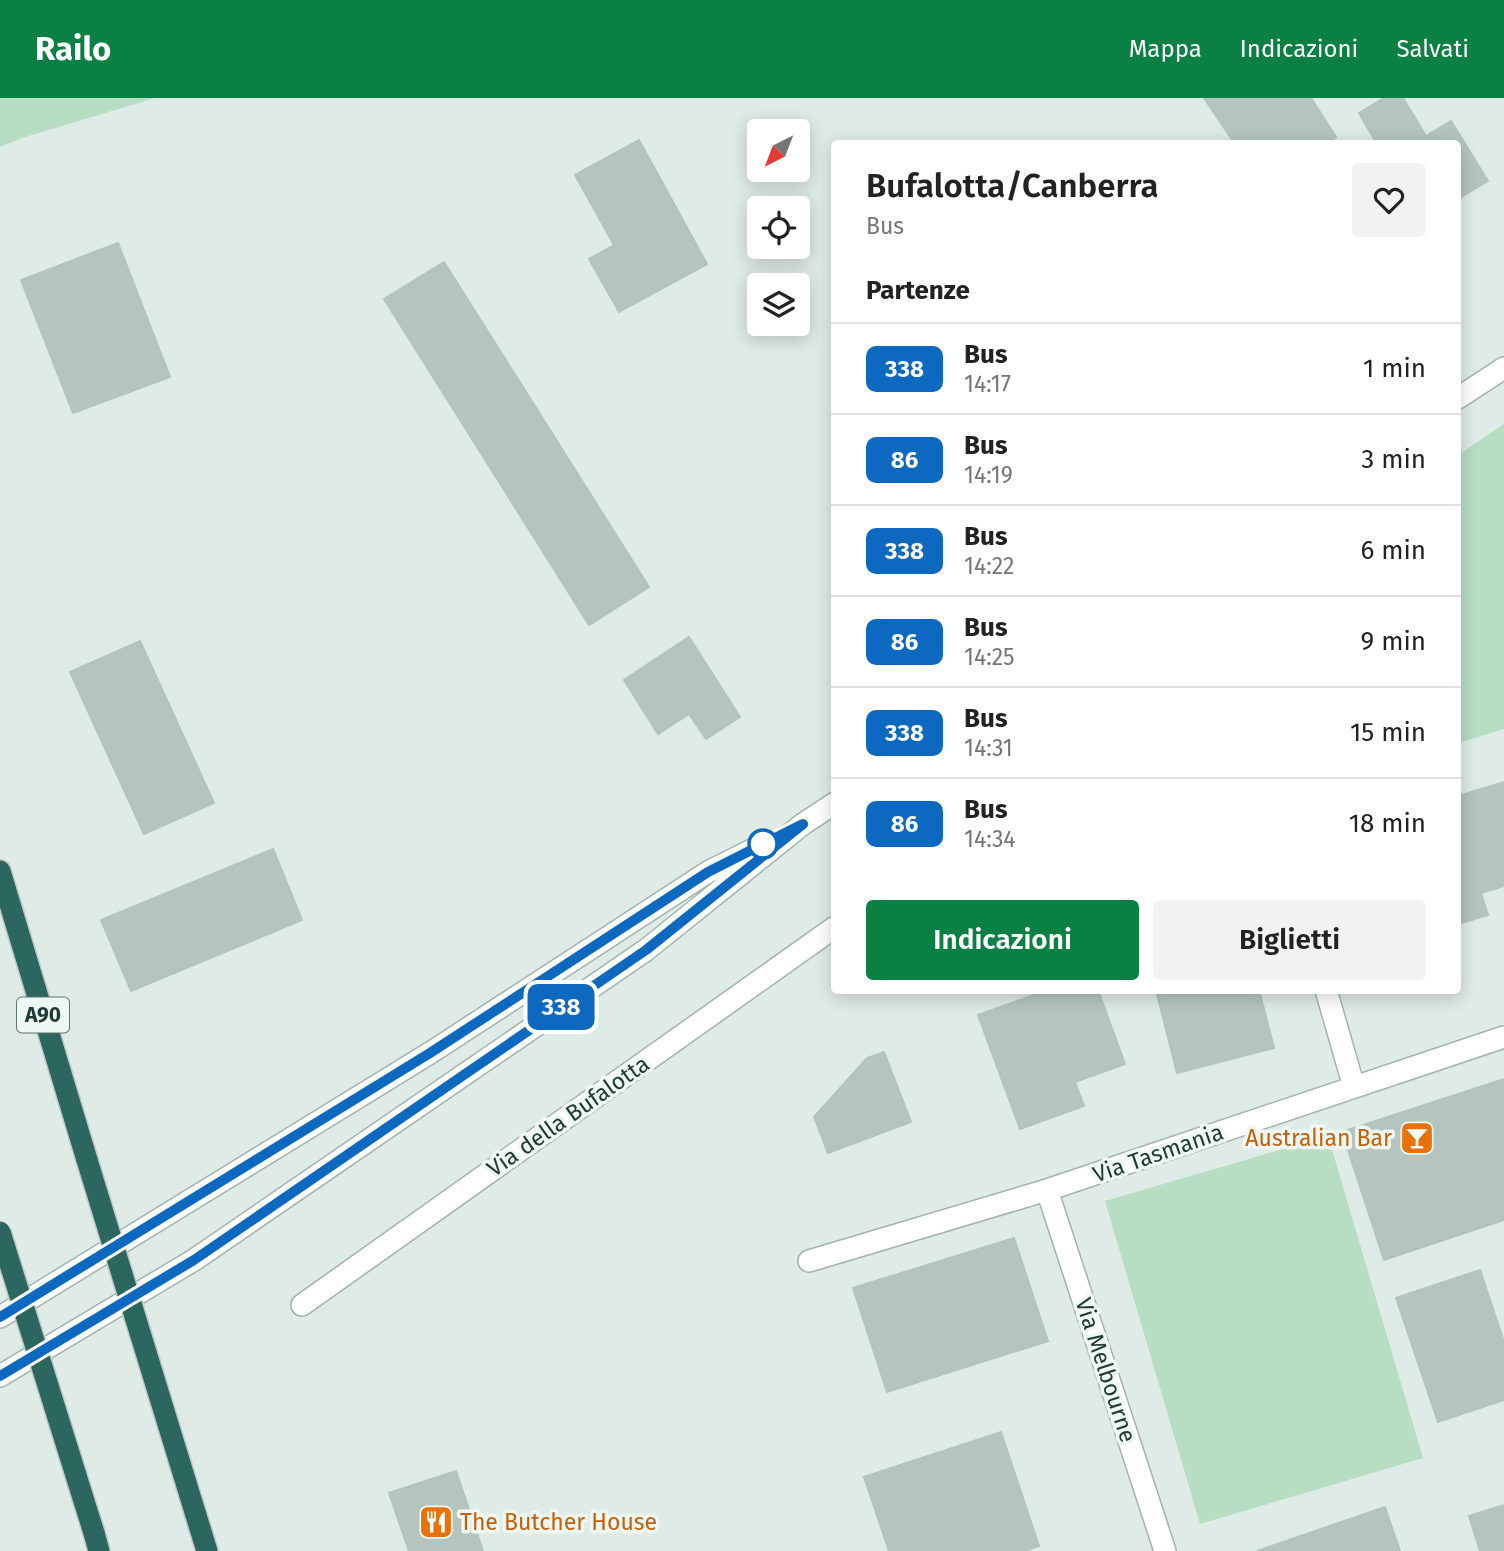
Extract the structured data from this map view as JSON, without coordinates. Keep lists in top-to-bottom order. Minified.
{"streets":{"highway":["A90"],"street":["Via della Bufalotta","Via Tasmania","Via Melbourne"]},"crossings":[["Via Tasmania","Via Melbourne"]],"places":{"bar":["Australian Bar"],"restaurant":["The Butcher House"]},"lines":["bus line 338"],"north":"bottom left","page":{"header":"Railo","nav":["Mappa","Indicazioni","Salvati"],"on_map":"338","heading":[["Bufalotta/Canberra","Bus"],"Partenze"],"list":[{"mark":"338","name":"Bus","note":"14:17","value":"1 min"},{"mark":"86","name":"Bus","note":"14:19","value":"3 min"},{"mark":"338","name":"Bus","note":"14:22","value":"6 min"},{"mark":"86","name":"Bus","note":"14:25","value":"9 min"},{"mark":"338","name":"Bus","note":"14:31","value":"15 min"},{"mark":"86","name":"Bus","note":"14:34","value":"18 min"}],"buttons":["Indicazioni","Biglietti"]}}
